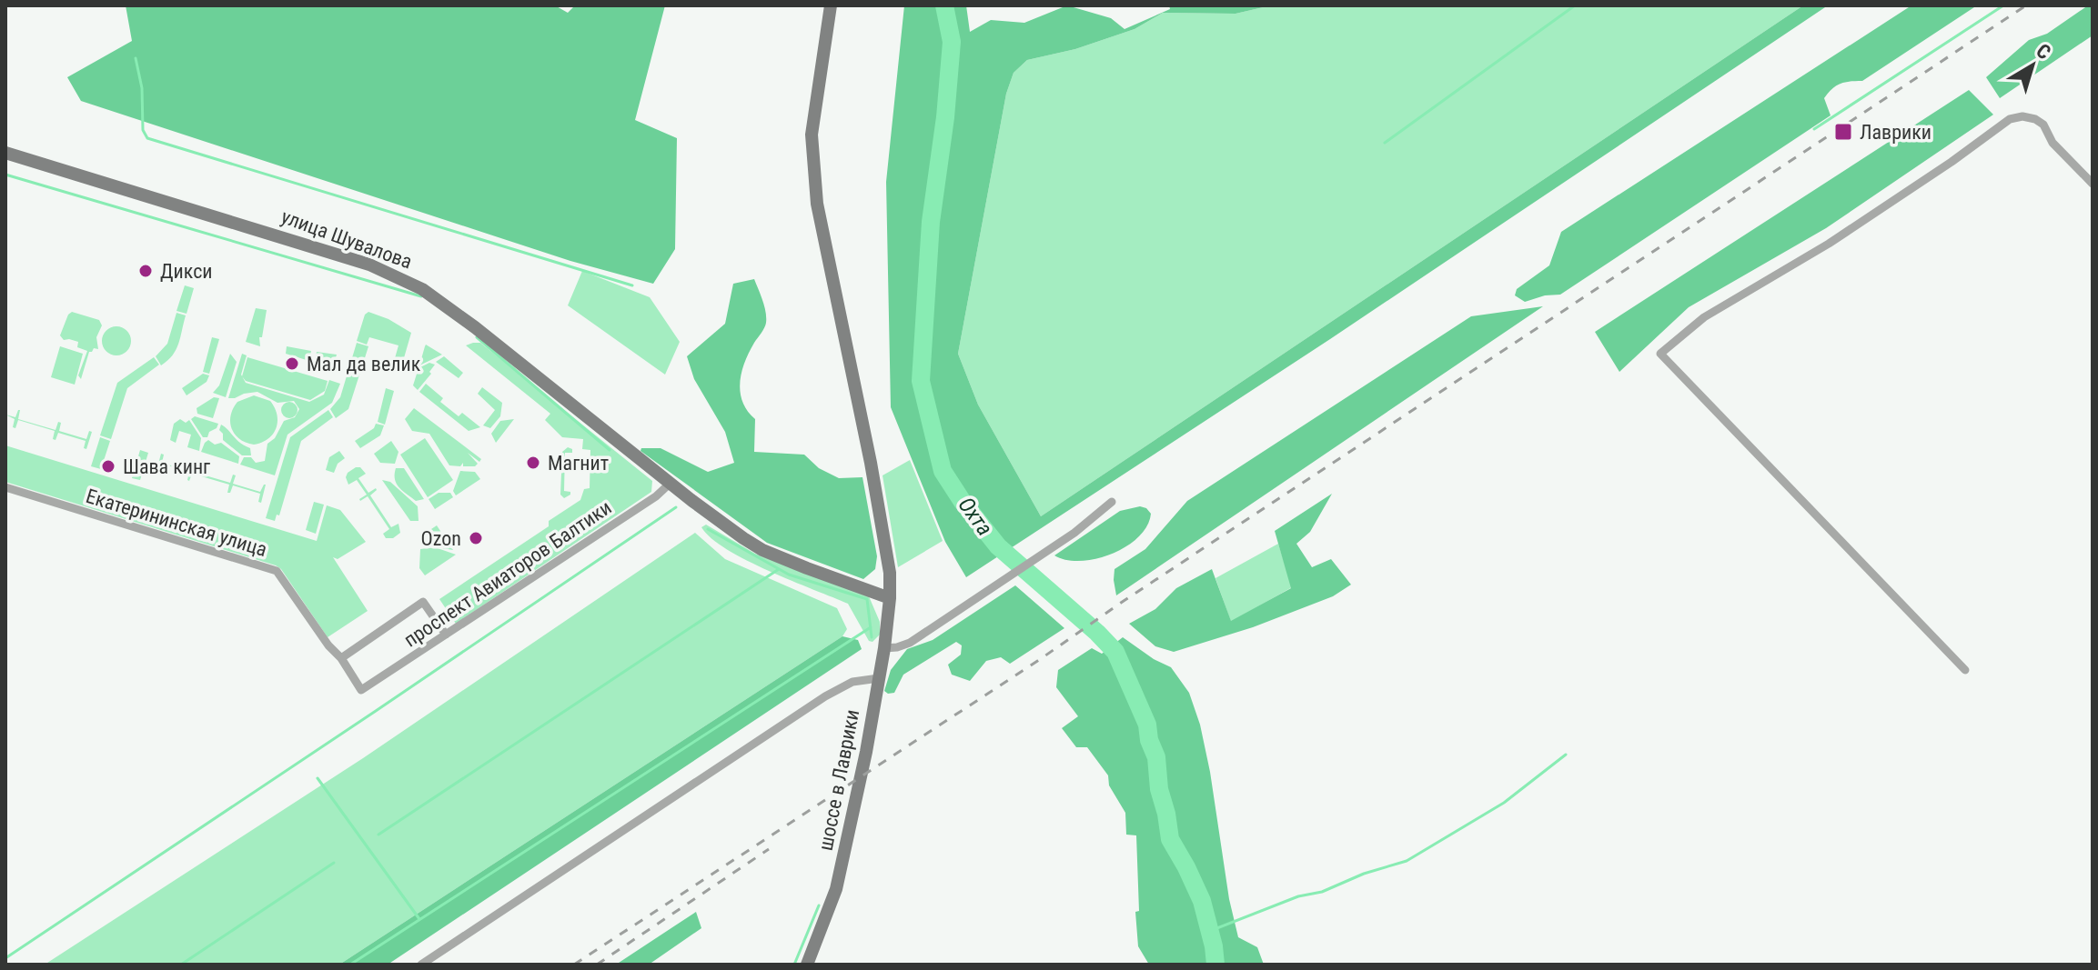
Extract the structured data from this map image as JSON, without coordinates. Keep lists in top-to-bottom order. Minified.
{"streets":{"street":["улица Шувалова","Екатерининская улица","проспект Авиаторов Балтики","шоссе в Лаврики"]},"crossings":[["улица Шувалова","проспект Авиаторов Балтики"],["улица Шувалова","шоссе в Лаврики"],["Екатерининская улица","проспект Авиаторов Балтики"]],"water":["Охта"],"places":{"transit":["Лаврики"],"other":["Дикси","Мал да велик","Магнит","Шава кинг","Ozon"]},"north":"top right"}
